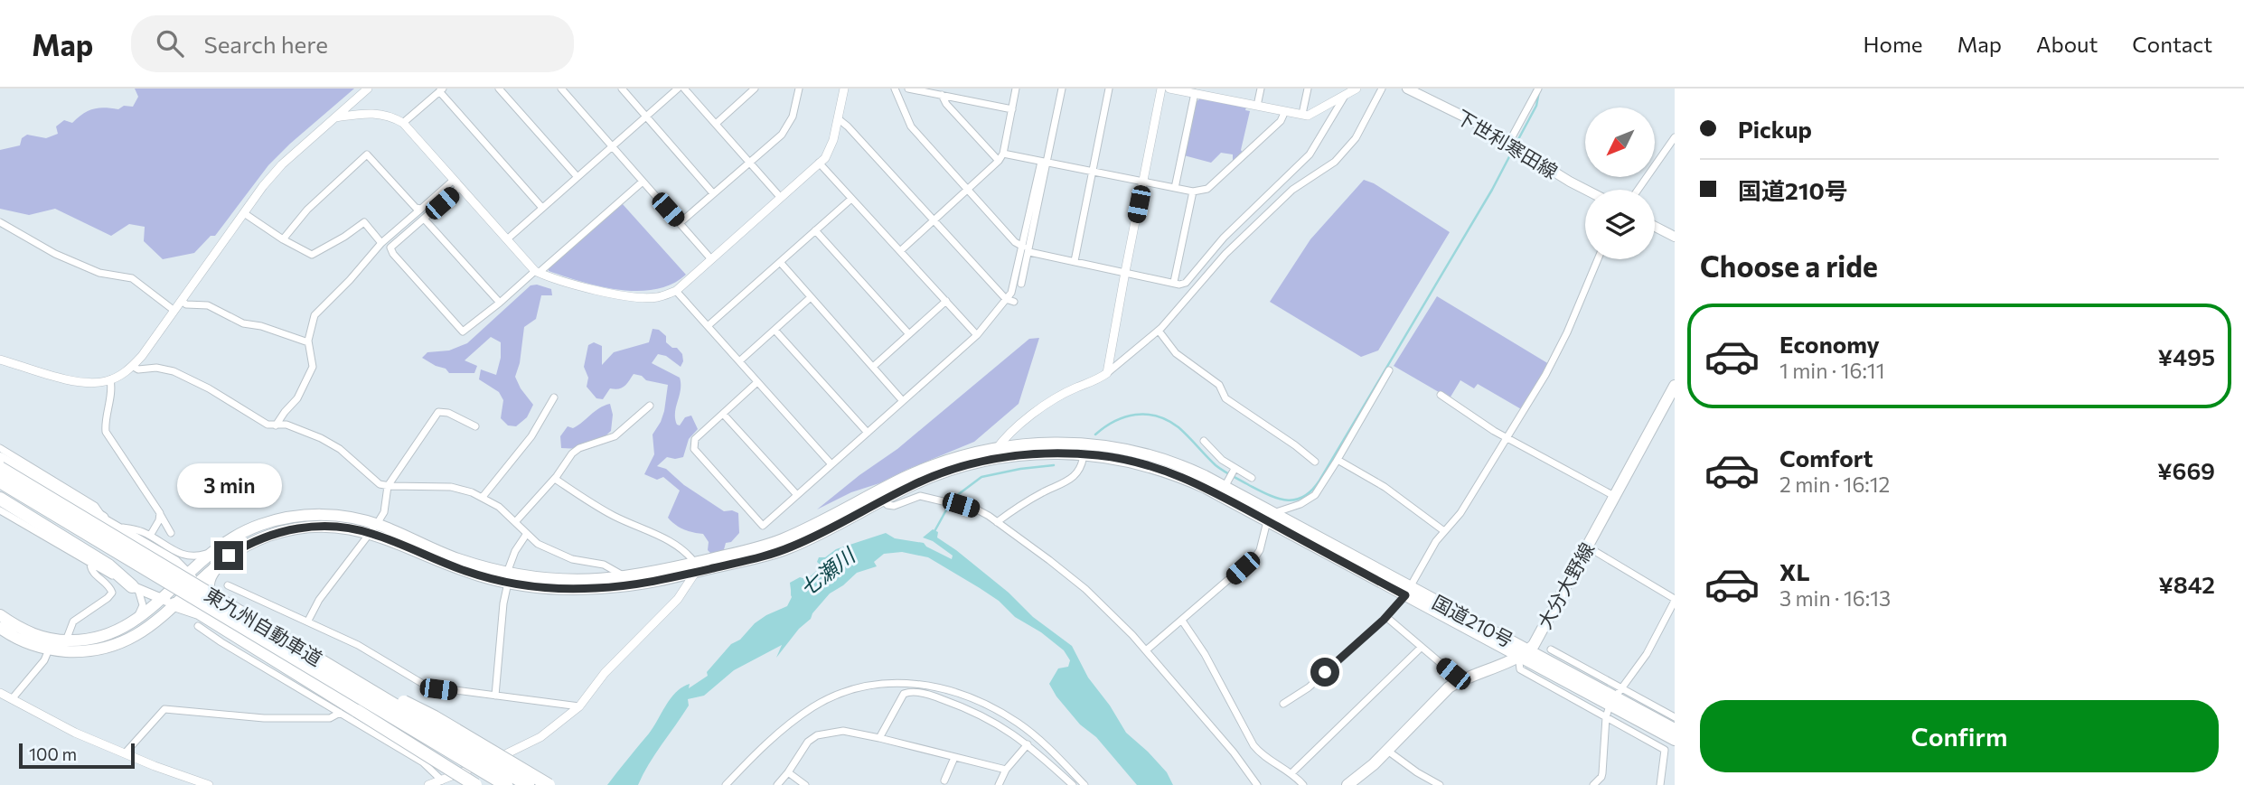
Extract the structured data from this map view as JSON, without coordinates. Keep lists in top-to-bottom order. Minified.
{"streets":{"highway":["東九州自動車道"],"main road":["下世利寒田線","大分大野線","国道210号"]},"crossings":[["大分大野線","国道210号"]],"water":["七瀬川"],"scale_bar":"100 m","north":"bottom left","page":{"header":"Map","search":"Search here","nav":["Home","Map","About","Contact"],"banner":["Pickup","国道210号"],"heading":"Choose a ride","list":[{"name":"Economy","note":"1 min · 16:11","value":"¥495"},{"name":"Comfort","note":"2 min · 16:12","value":"¥669"},{"name":"XL","note":"3 min · 16:13","value":"¥842"}],"bubble":"3 min","buttons":"Confirm","scale":"100 m"}}
